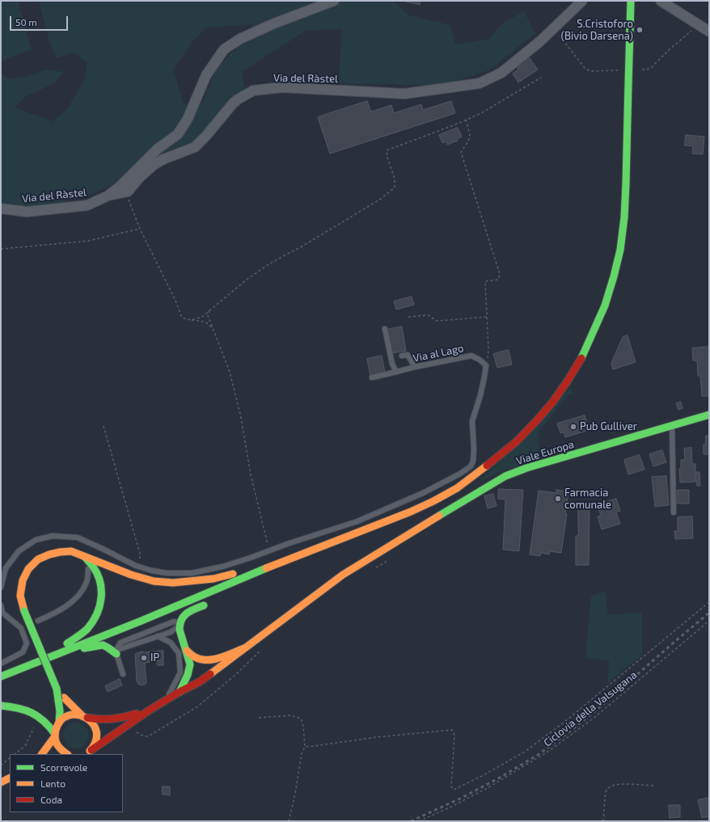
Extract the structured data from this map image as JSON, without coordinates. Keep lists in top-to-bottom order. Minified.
{"streets":{"main road":["Viale Europa"],"street":["Via del Ràstel"],"lane":["Via al Lago"],"path":["Ciclovia della Valsugana"]},"places":["S.Cristoforo (Bivio Darsena)","Pub Gulliver","Farmacia comunale","IP"],"legend":["Scorrevole","Lento","Coda"],"scale_bar":"50 m"}
